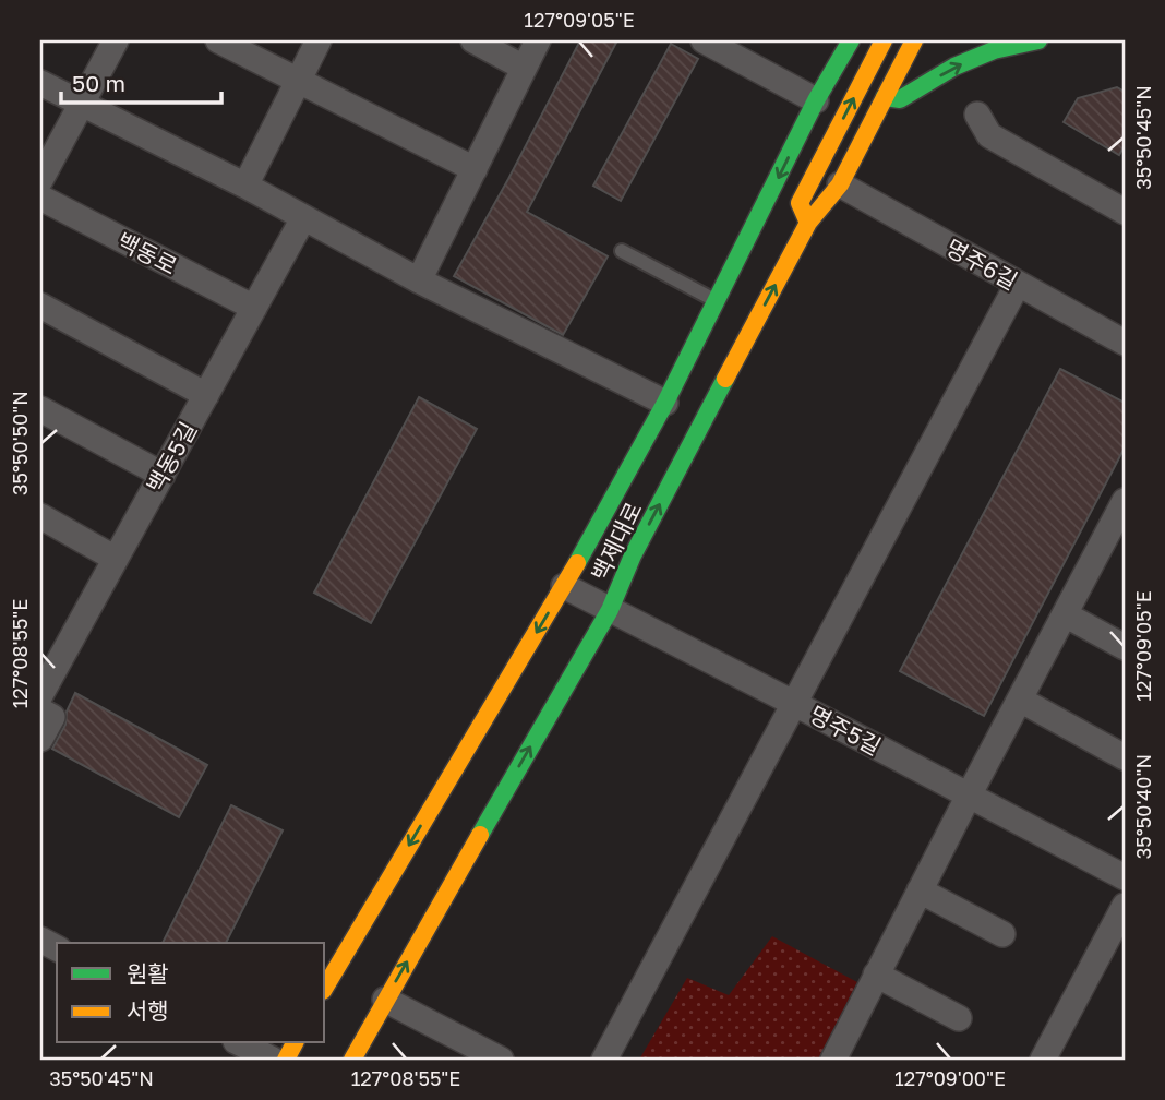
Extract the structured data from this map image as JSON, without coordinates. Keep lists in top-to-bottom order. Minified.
{"streets":{"street":["백동로","명주6길","백동5길","백제대로","명주5길"]},"crossings":[["백동로","백동5길"],["명주6길","백제대로"],["백제대로","명주5길"]],"legend":["원활","서행"],"scale_bar":"50 m","coordinates":["127°09'05\"E","35°50'45\"N","35°50'50\"N","127°08'55\"E","35°50'40\"N","127°09'00\"E"]}
